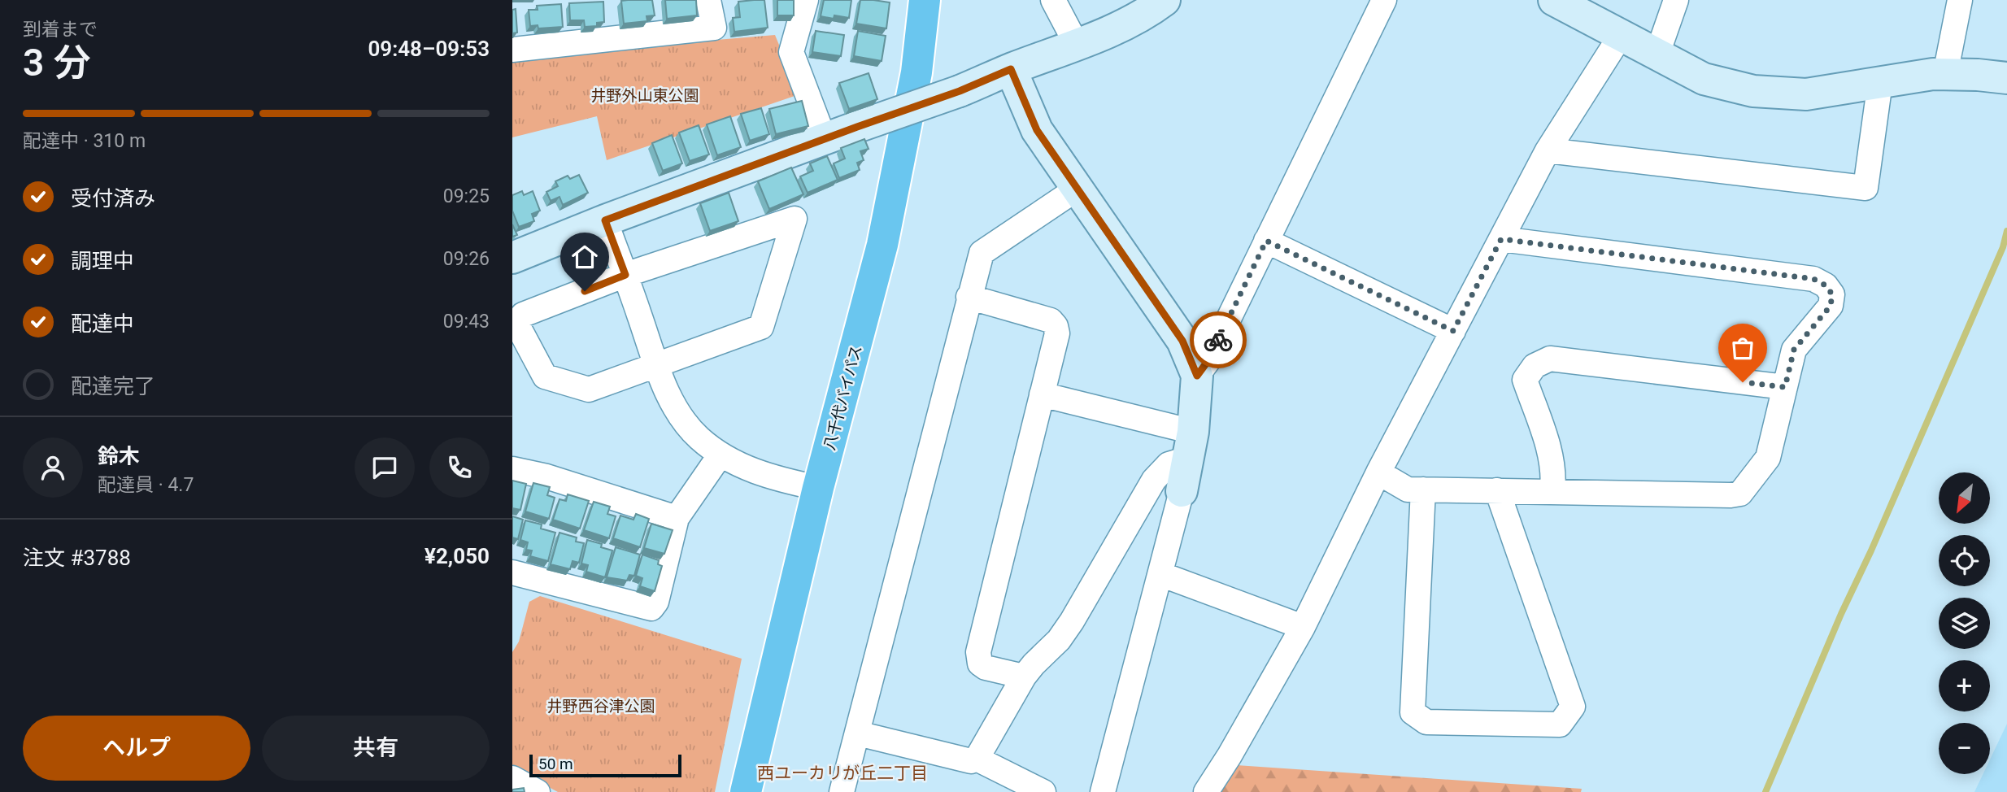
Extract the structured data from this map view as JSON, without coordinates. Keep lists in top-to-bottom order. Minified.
{"streets":{"highway":["八千代バイパス"]},"districts":["西ユーカリが丘二丁目"],"parks":["井野外山東公園","井野西谷津公園"],"scale_bar":"50 m","north":"bottom left","page":{"heading":["3 分","到着まで","09:48–09:53"],"panel":["鈴木","配達員 · 4.7","注文 #3788","¥2,050"],"bar":"配達中 · 310 m","list":[["受付済み","09:25"],["調理中","09:26"],["配達中","09:43"],"配達完了"],"map_buttons":["+","−"],"buttons":["ヘルプ","共有"],"scale":"50 m"}}
